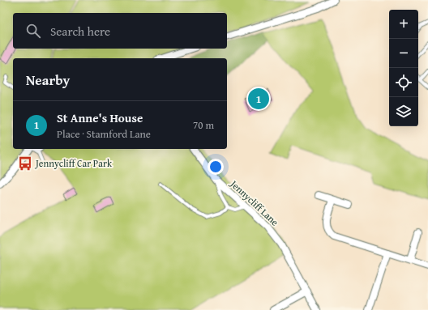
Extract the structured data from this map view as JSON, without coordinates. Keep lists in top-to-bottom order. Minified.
{"streets":{"street":["Jennycliff Lane"]},"places":{"bus stop":["Jennycliff Car Park"]},"page":{"map_buttons":["+","−"],"search":"Search here","heading":"Nearby","pins":"1","list":[{"mark":"1","name":"St Anne's House","note":"Place · Stamford Lane","value":"70 m"}]}}
